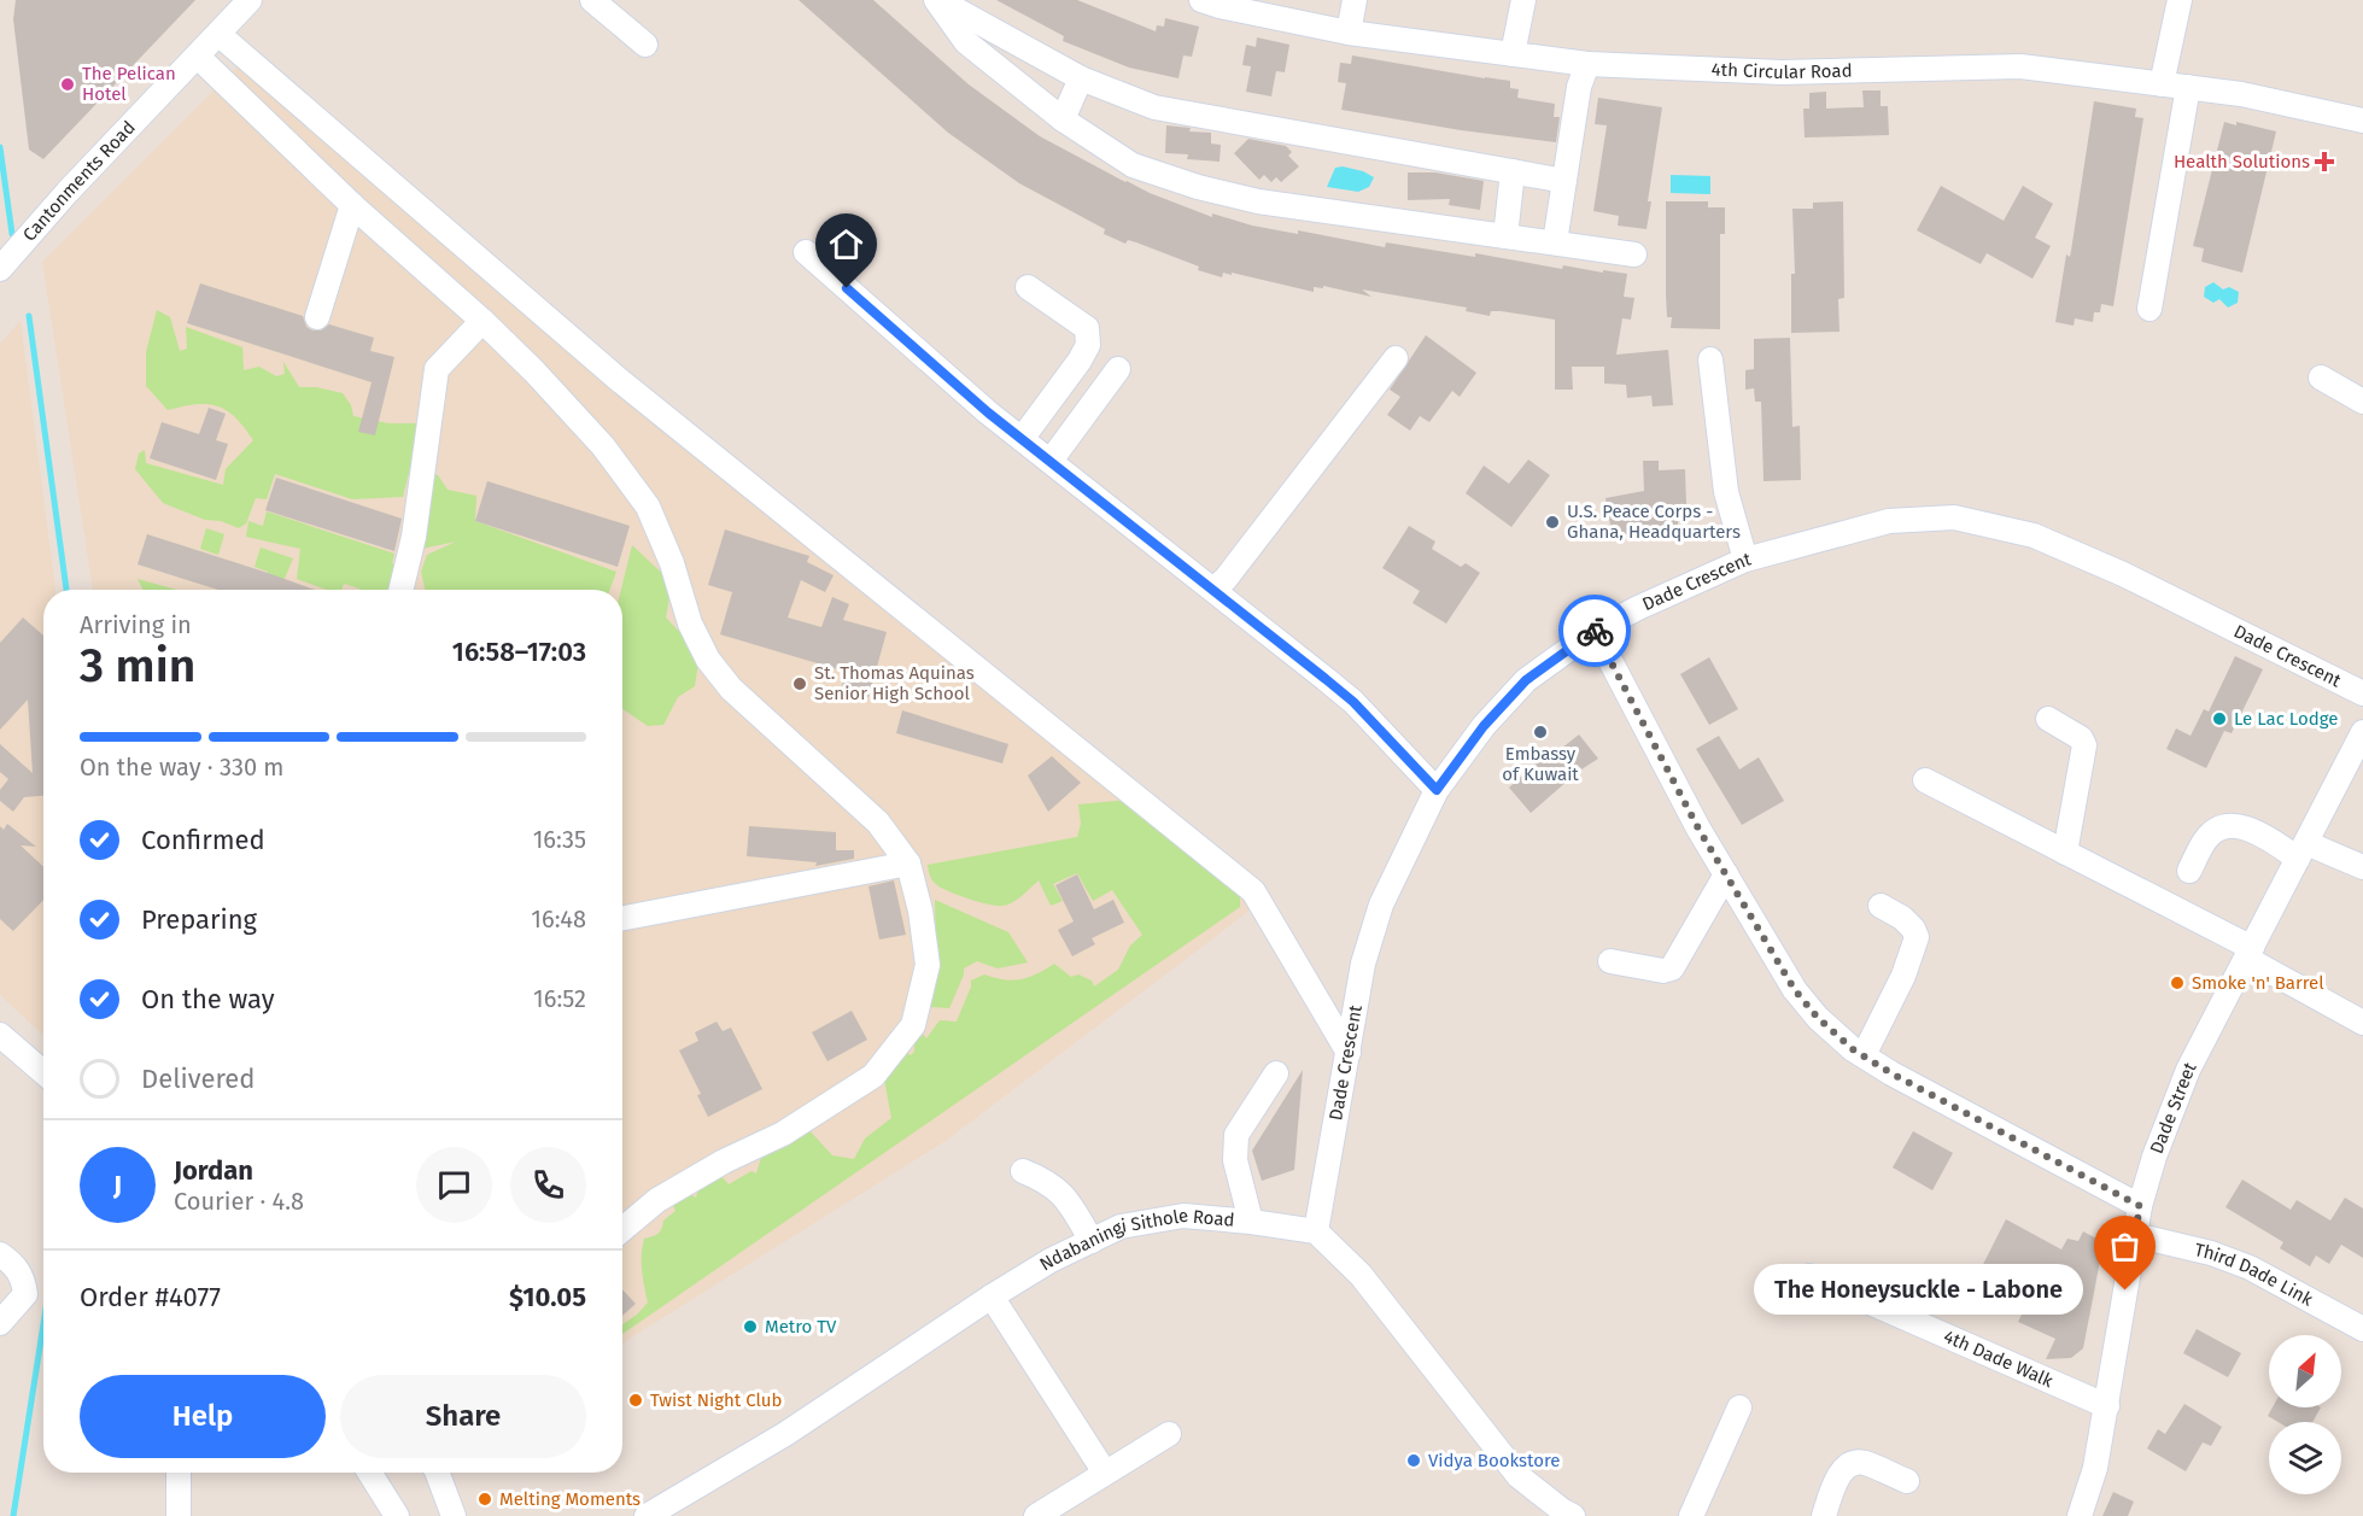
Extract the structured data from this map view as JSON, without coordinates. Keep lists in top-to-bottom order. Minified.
{"streets":{"street":["4th Circular Road","Cantonments Road","Dade Crescent","Dade Street","Ndabaningi Sithole Road","Third Dade Link","4th Dade Walk"]},"crossings":[["Dade Crescent","Ndabaningi Sithole Road"],["Dade Street","Third Dade Link"],["Dade Street","4th Dade Walk"]],"places":{"other":["The Pelican Hotel","U.S. Peace Corps - Ghana, Headquarters","St. Thomas Aquinas Senior High School","Le Lac Lodge","Embassy of Kuwait","Smoke 'n' Barrel","The Honeysuckle - Labone","Metro TV","Twist Night Club","Vidya Bookstore","Melting Moments"],"health":["Health Solutions"]},"north":"top right","page":{"heading":["3 min","Arriving in","16:58–17:03"],"panel":["Jordan","Courier · 4.8","Order #4077","$10.05"],"bar":"On the way · 330 m","list":[["Confirmed","16:35"],["Preparing","16:48"],["On the way","16:52"],"Delivered"],"round":"J","bubble":"The Honeysuckle - Labone","buttons":["Help","Share"]}}
